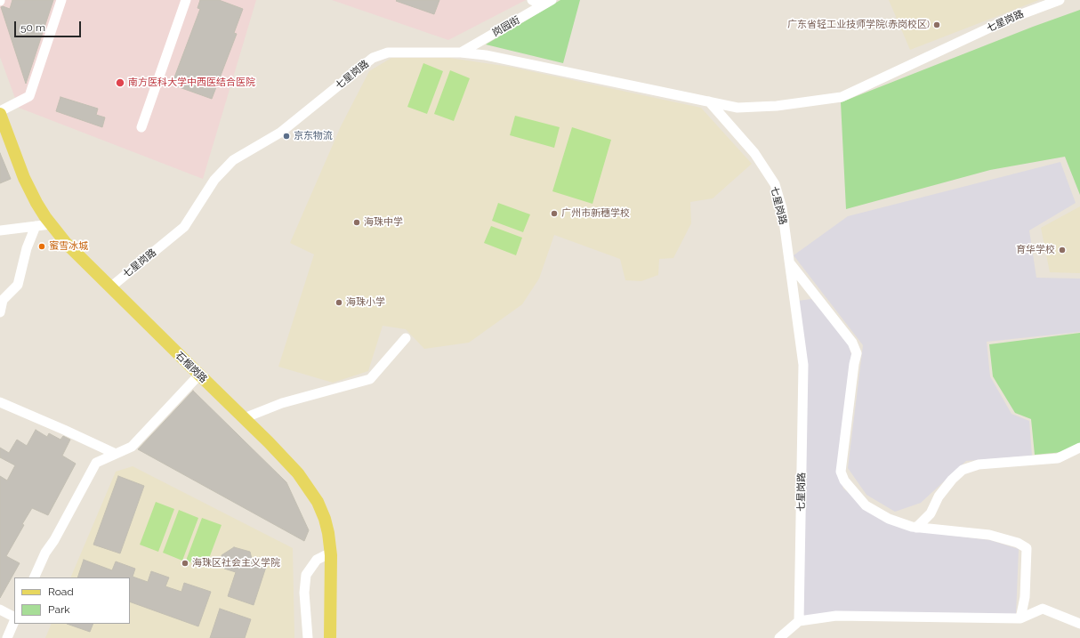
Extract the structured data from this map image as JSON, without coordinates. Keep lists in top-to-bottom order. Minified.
{"streets":{"main road":["石榴岗路"],"street":["七星岗路","岗园街"]},"crossings":[["七星岗路","岗园街"],["七星岗路","石榴岗路"]],"places":["广东省轻工业技师学院(赤岗校区)","南方医科大学中西医结合医院","京东物流","广州市新穗学校","海珠中学","蜜雪冰城","育华学校","海珠小学","海珠区社会主义学院"],"legend":["Road","Park"],"scale_bar":"50 m"}
